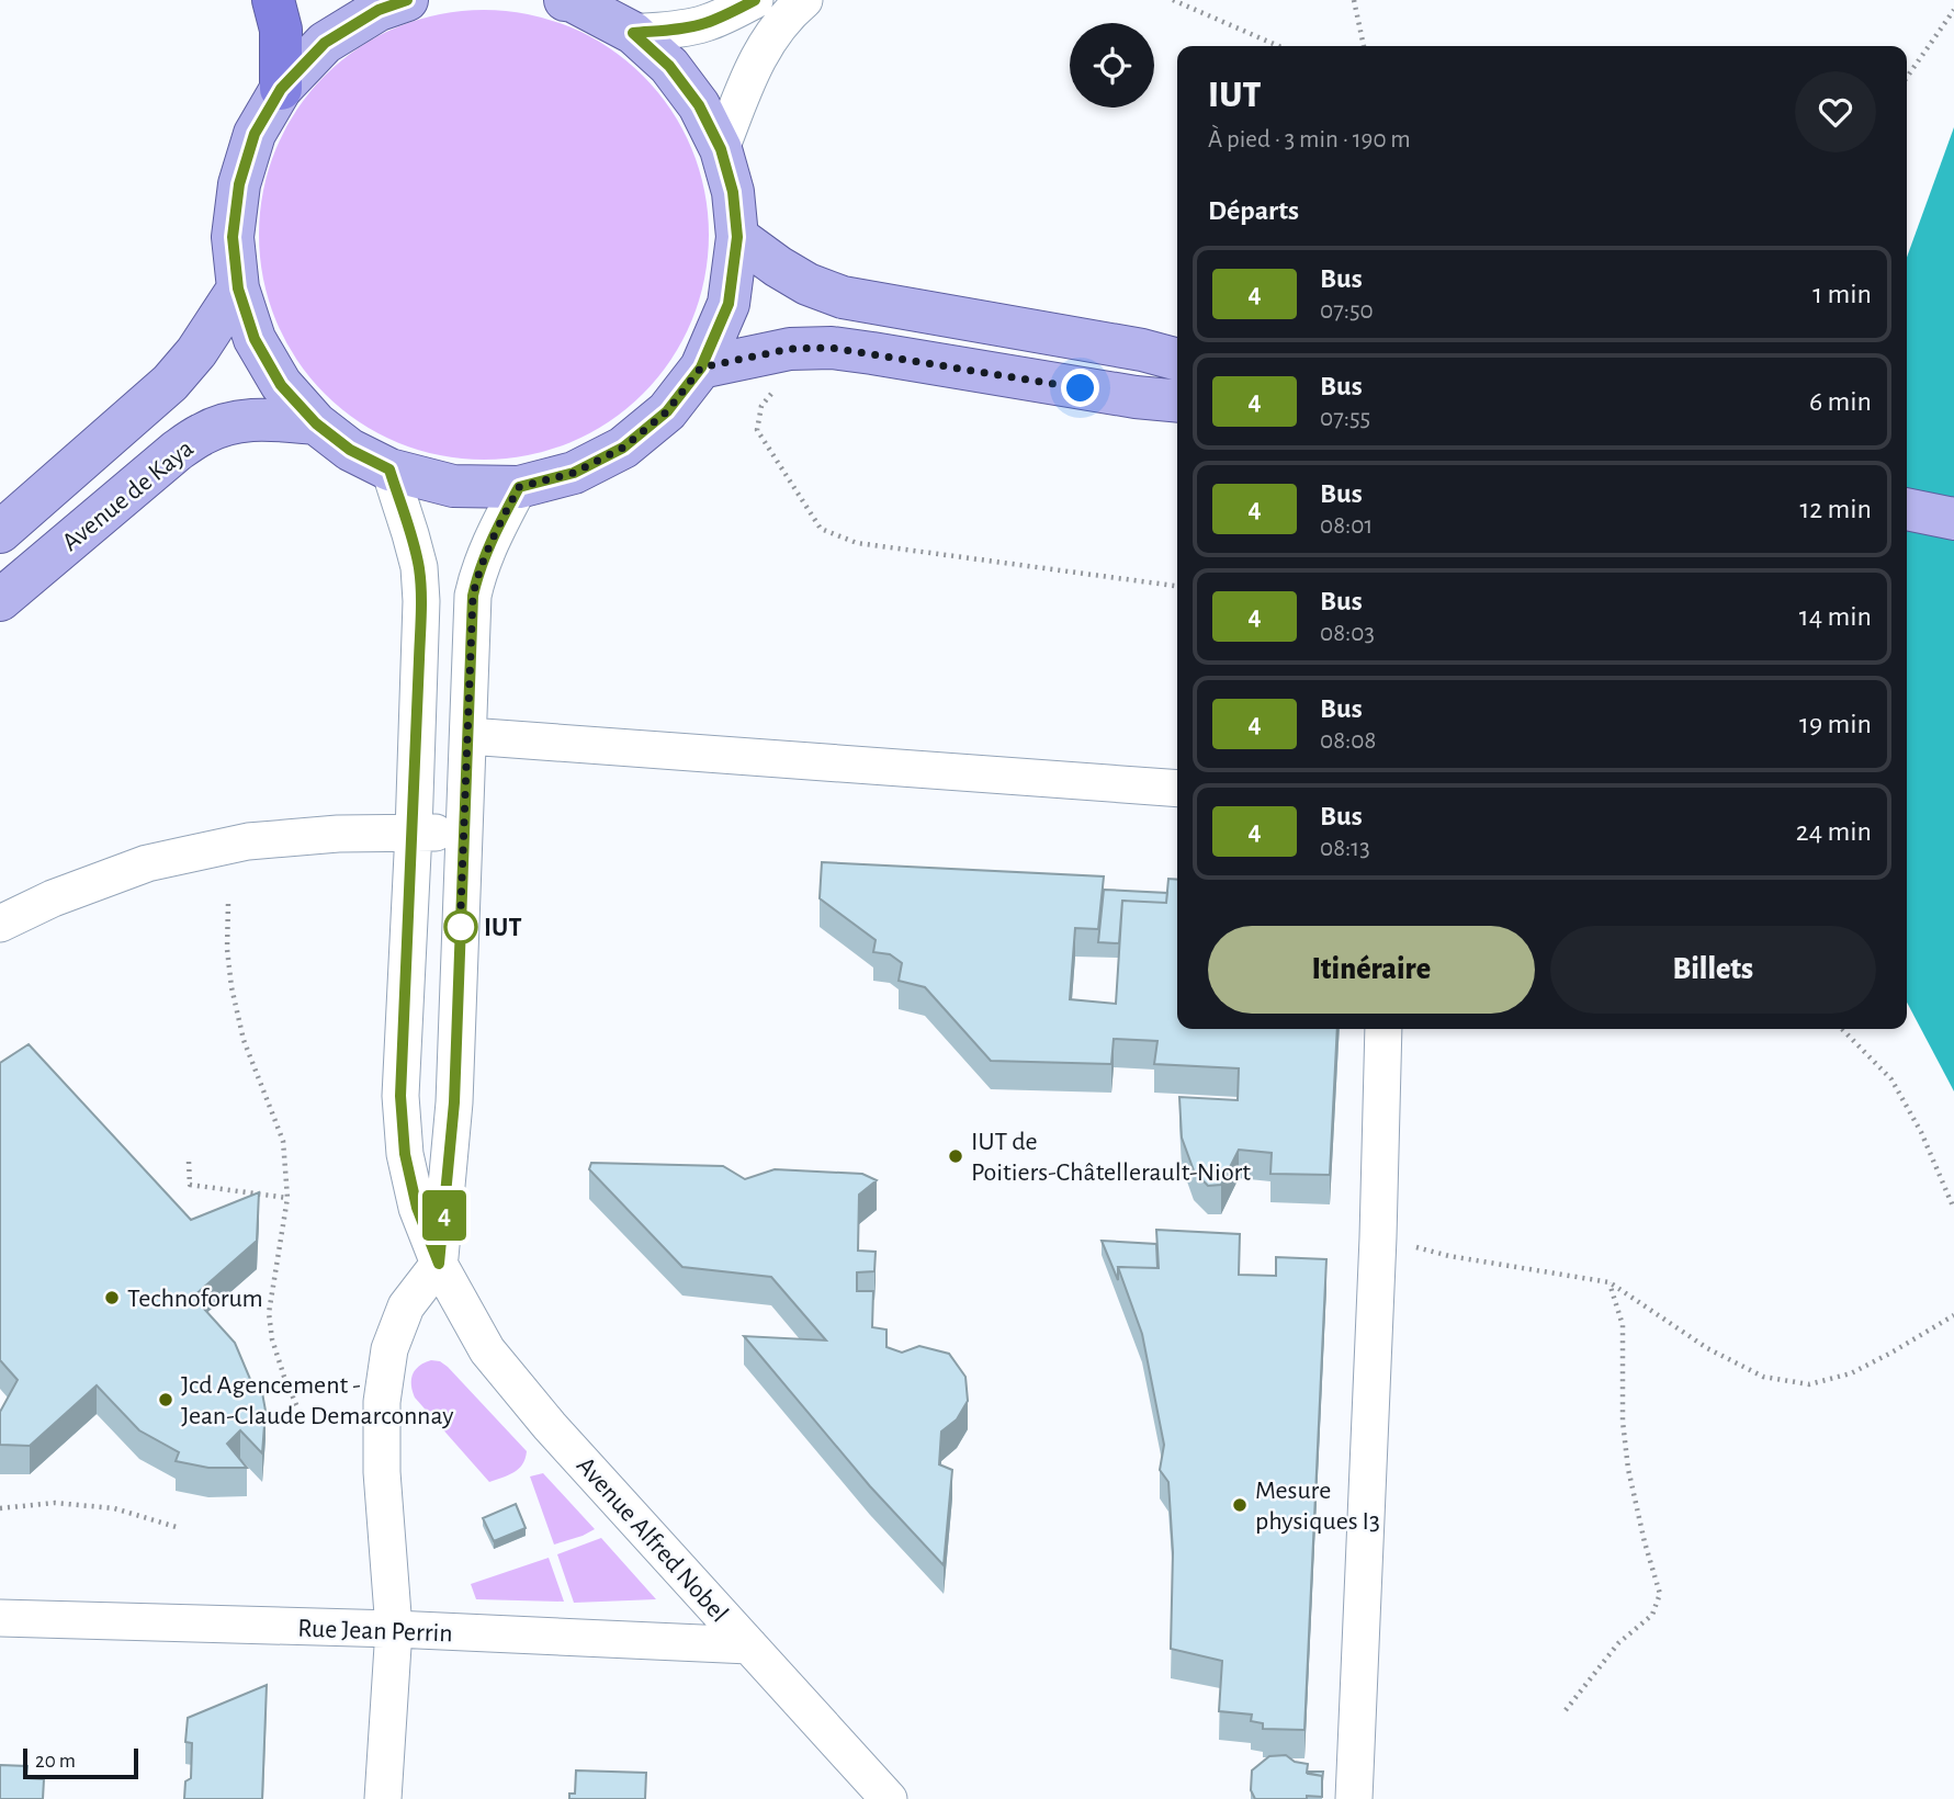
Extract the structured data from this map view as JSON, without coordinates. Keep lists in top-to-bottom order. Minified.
{"streets":{"main road":["Avenue de Kaya"],"street":["Avenue Alfred Nobel","Rue Jean Perrin"]},"crossings":[["Avenue Alfred Nobel","Rue Jean Perrin"]],"places":["IUT","IUT de Poitiers-Châtellerault-Niort","Technoforum","Jcd Agencement - Jean-Claude Demarconnay","Mesure physiques I3"],"lines":["bus line 4"],"scale_bar":"20 m","page":{"on_map":"4","heading":[["IUT","À pied · 3 min · 190 m"],"Départs"],"list":[{"mark":"4","name":"Bus","note":"07:50","value":"1 min"},{"mark":"4","name":"Bus","note":"07:55","value":"6 min"},{"mark":"4","name":"Bus","note":"08:01","value":"12 min"},{"mark":"4","name":"Bus","note":"08:03","value":"14 min"},{"mark":"4","name":"Bus","note":"08:08","value":"19 min"},{"mark":"4","name":"Bus","note":"08:13","value":"24 min"}],"buttons":["Itinéraire","Billets"],"scale":"20 m"}}
